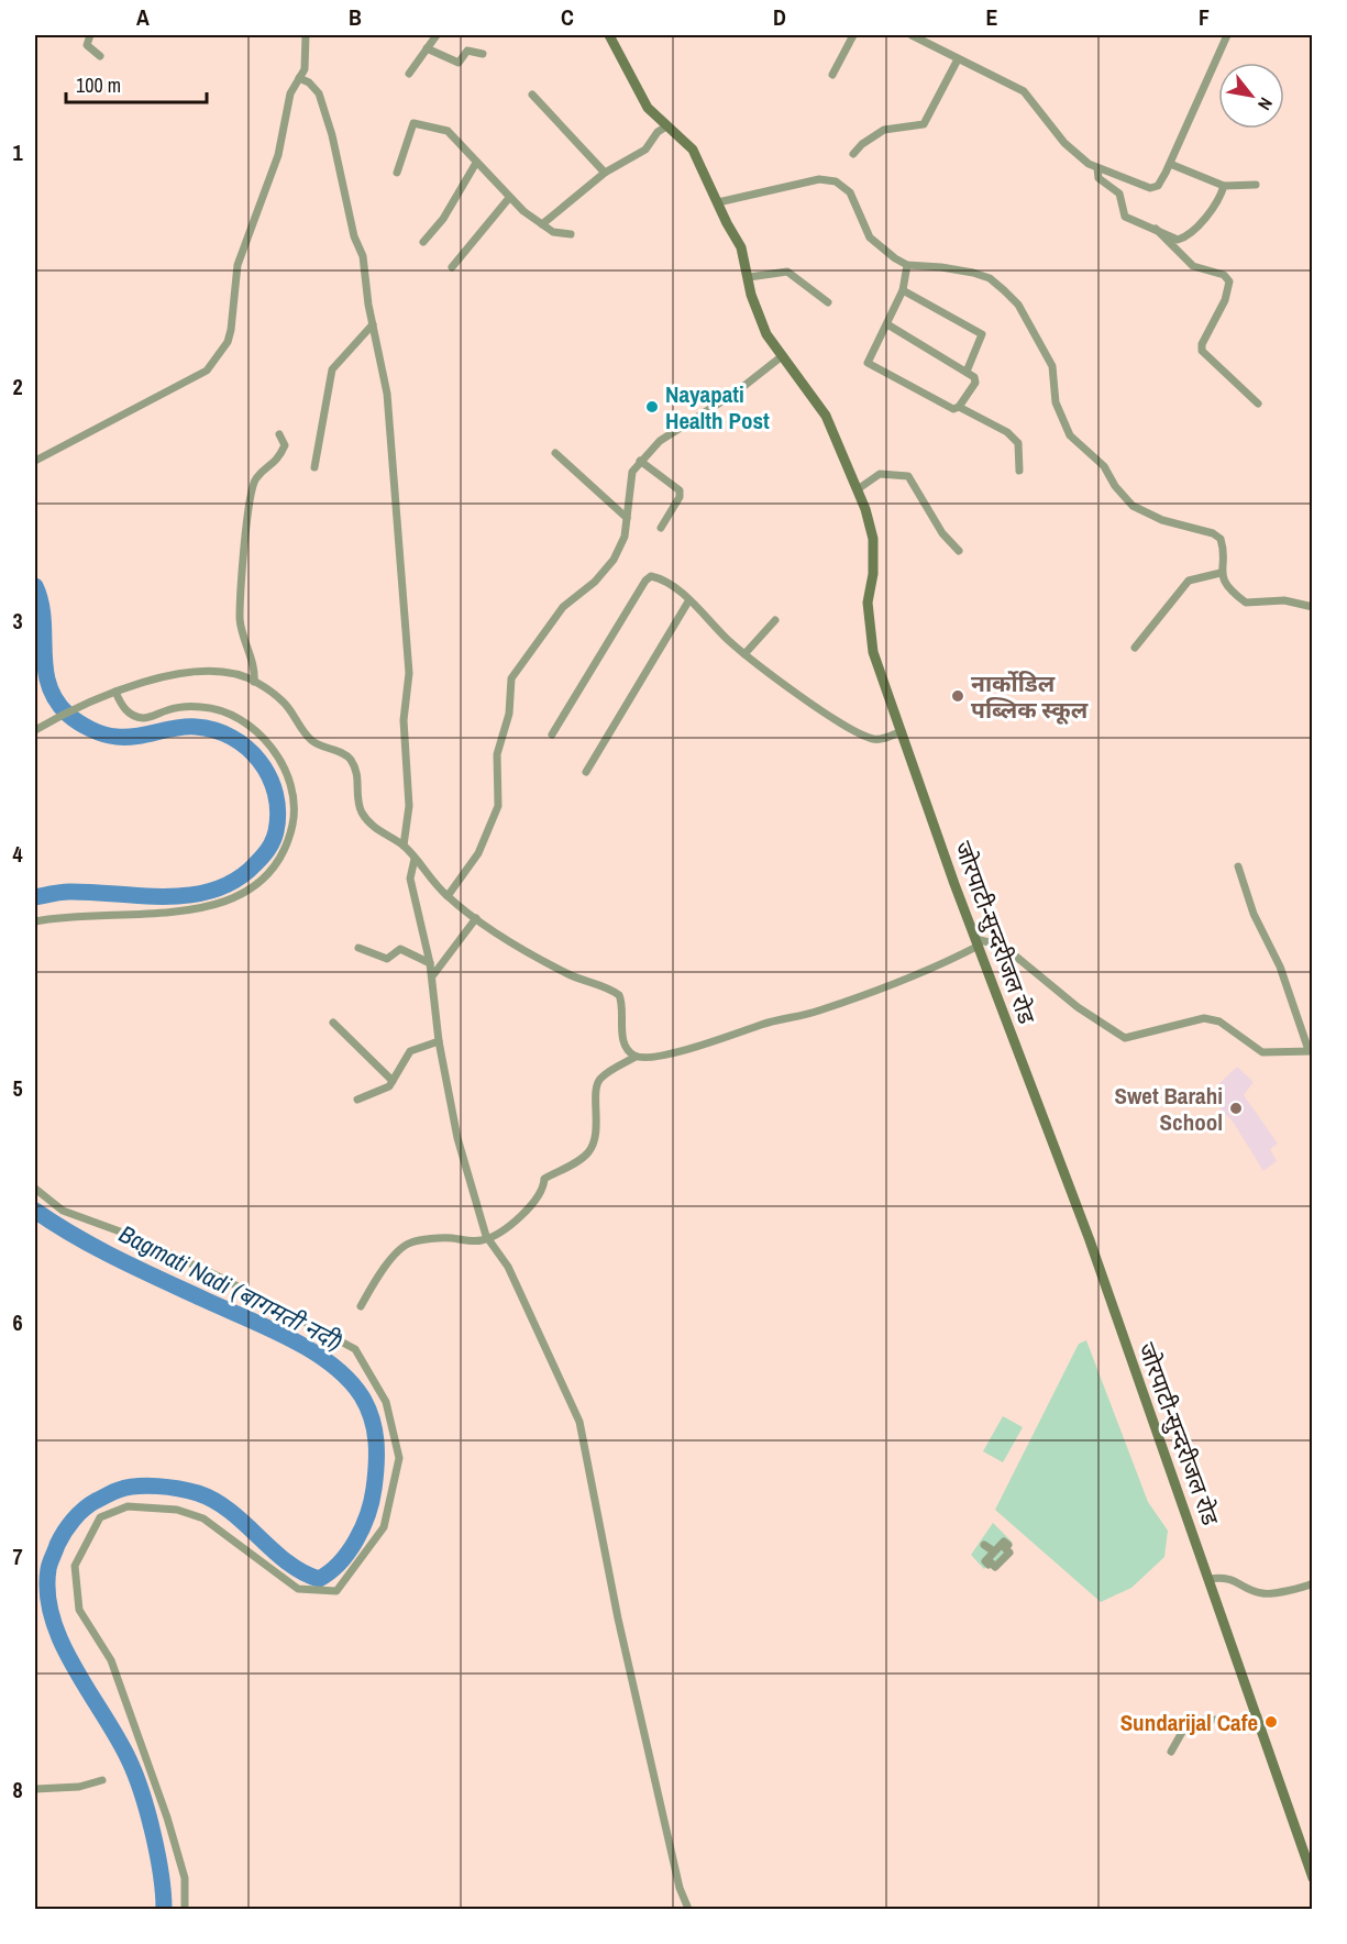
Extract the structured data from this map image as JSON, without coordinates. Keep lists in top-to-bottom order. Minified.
{"streets":{"main road":["जोरपाटी-सुन्दरीजल रोड"]},"water":["Bagmati Nadi (बागमती नदी)"],"places":["Nayapati Health Post","नार्कोडिल पब्लिक स्कूल","Swet Barahi School","Sundarijal Cafe"],"scale_bar":"100 m","north":"bottom right","grid":{"columns":["A","B","C","D","E","F"],"rows":["1","2","3","4","5","6","7","8"]}}
